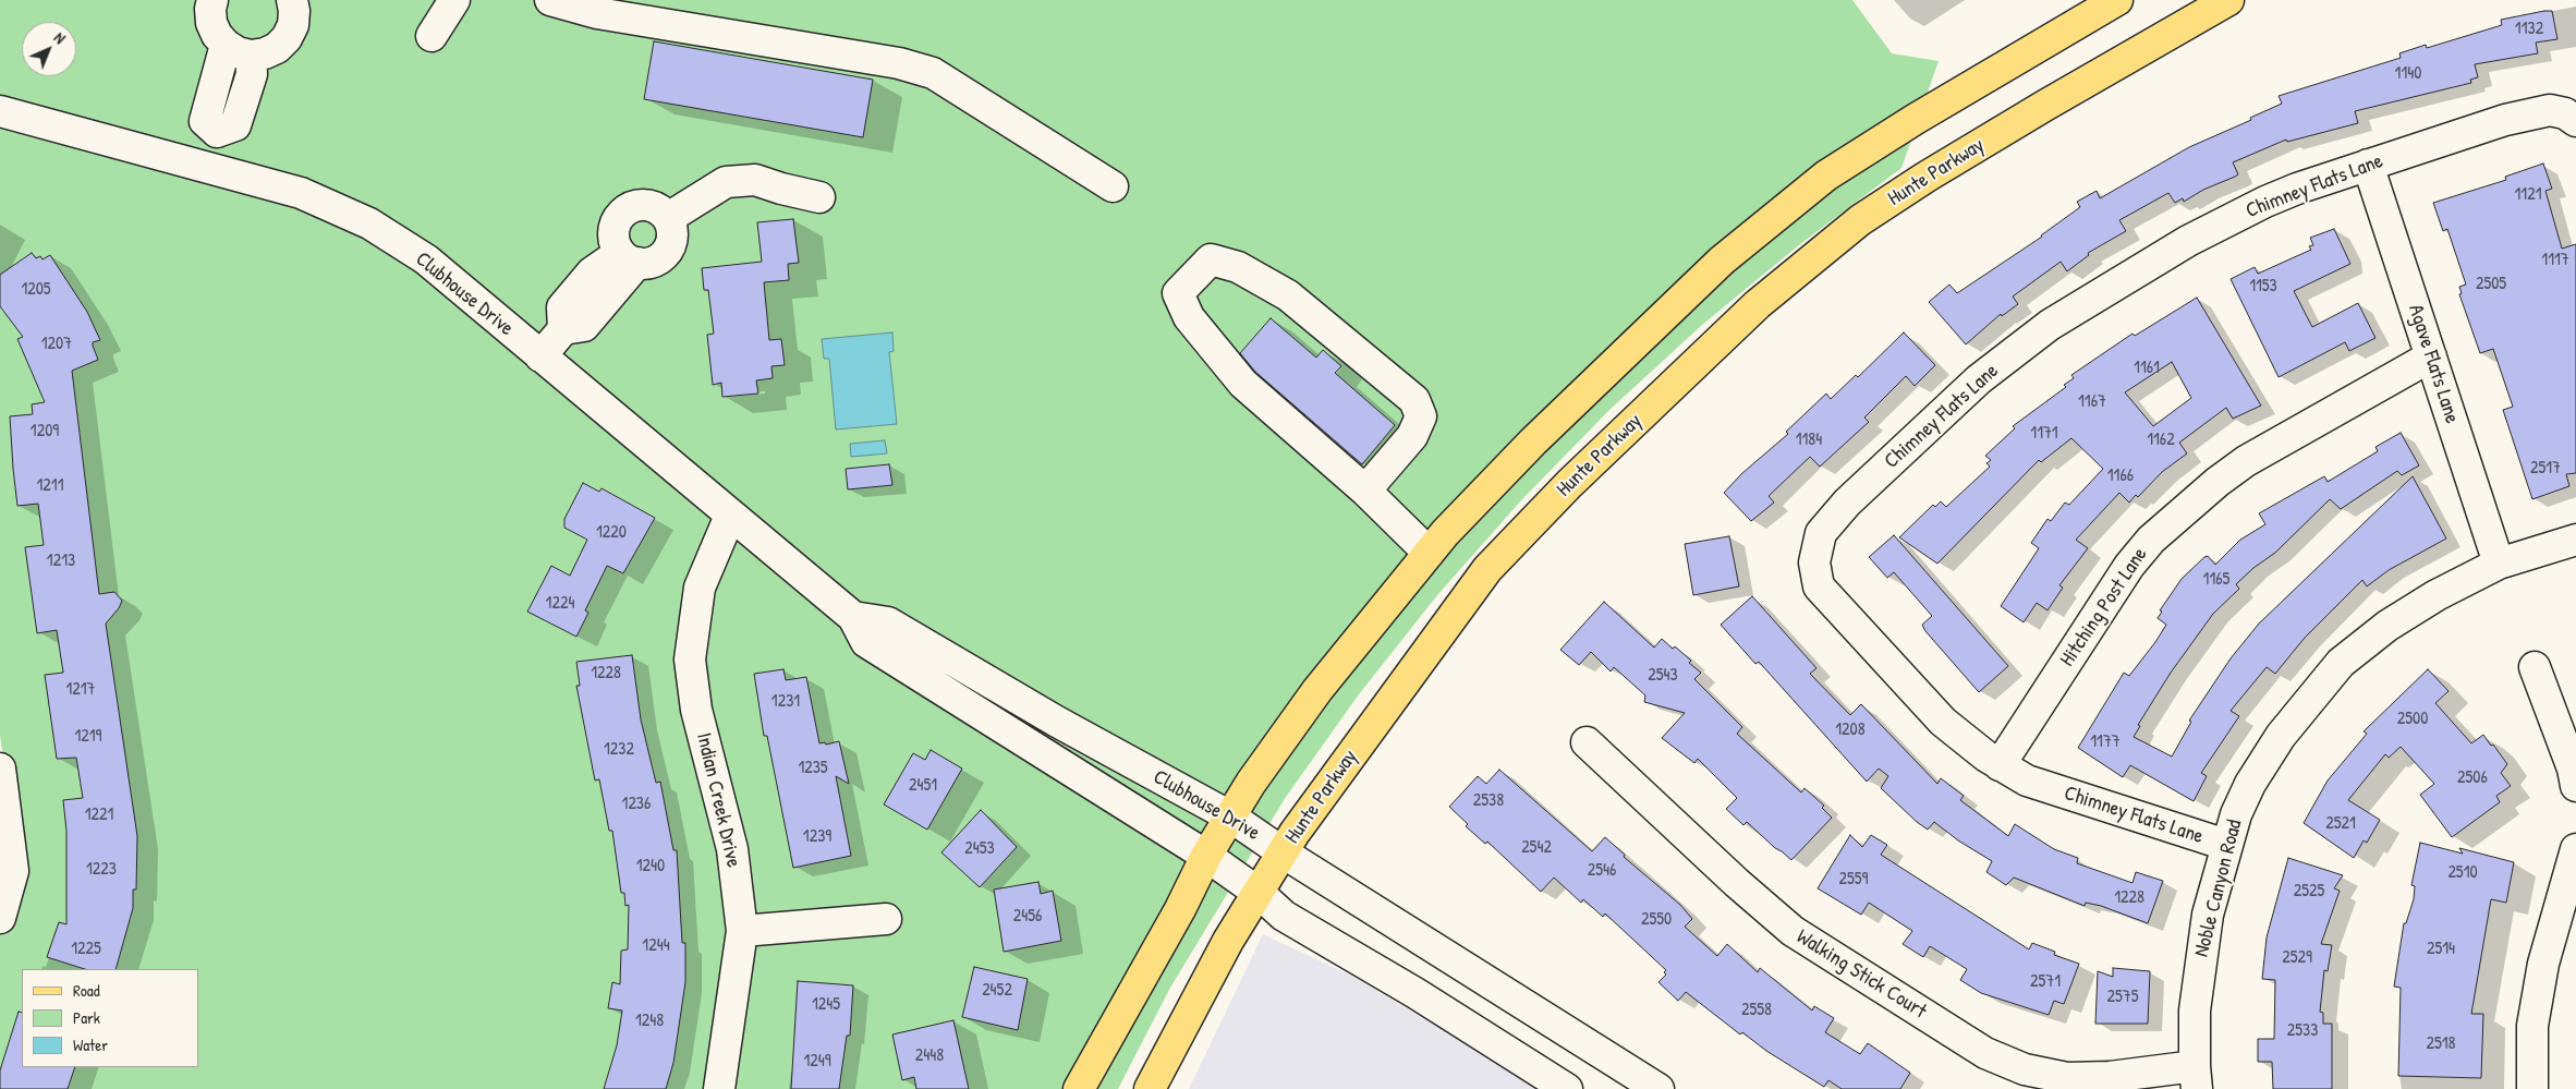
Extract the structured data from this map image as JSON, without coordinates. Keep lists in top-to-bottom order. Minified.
{"streets":{"main road":["Hunte Parkway"],"street":["Chimney Flats Lane","Clubhouse Drive","Agave Flats Lane","Hitching Post Lane","Indian Creek Drive","Noble Canyon Road","Walking Stick Court"]},"crossings":[["Hunte Parkway","Clubhouse Drive"],["Chimney Flats Lane","Agave Flats Lane"],["Chimney Flats Lane","Hitching Post Lane"],["Chimney Flats Lane","Noble Canyon Road"],["Clubhouse Drive","Indian Creek Drive"],["Agave Flats Lane","Hitching Post Lane"],["Agave Flats Lane","Noble Canyon Road"],["Noble Canyon Road","Walking Stick Court"]],"house_numbers":["1132","1140","1121","1117","2505","1153","1205","1207","1161","1167","1209","1171","1184","1162","2517","1166","1211","1220","1213","1165","1224","1228","2543","1217","1231","2500","1208","1219","1177","1232","1235","2506","2451","2538","1236","1221","2521","1239","2542","2453","1240","1223","2546","2510","2559","2525","1228","2456","2550","1244","1225","2514","2529","2571","2452","2575","1245","2558","1248","2533","2518","2448","1249"],"legend":["Road","Park","Water"],"north":"top right"}
